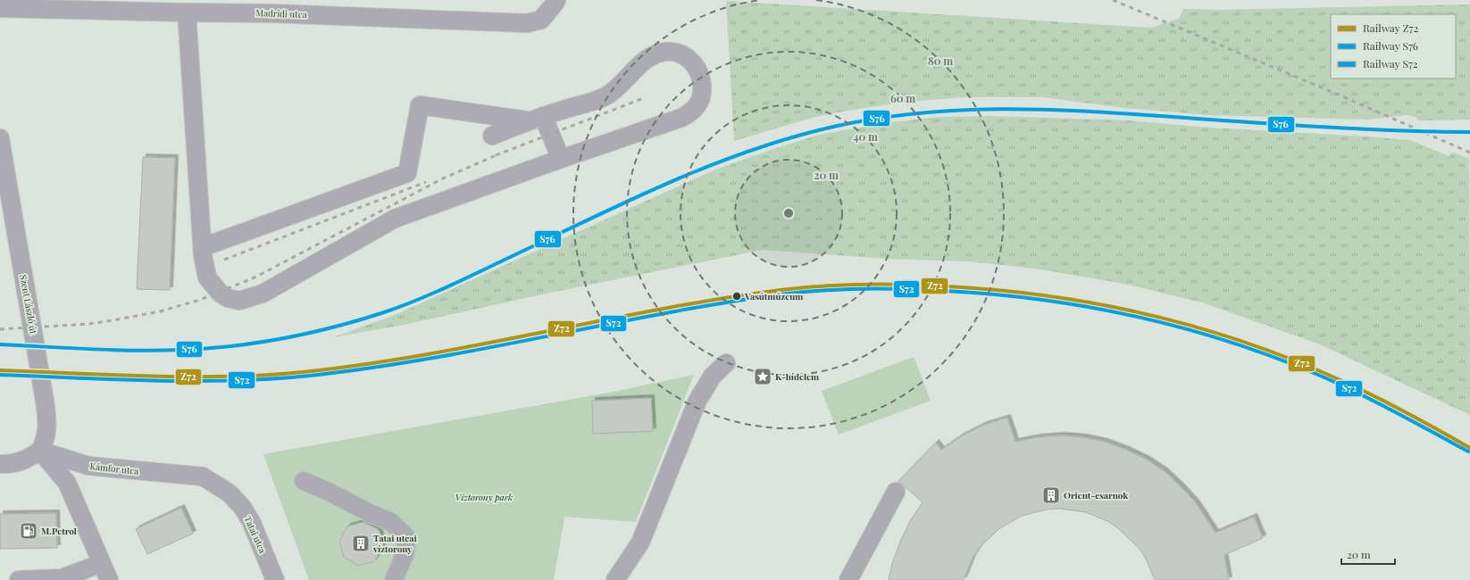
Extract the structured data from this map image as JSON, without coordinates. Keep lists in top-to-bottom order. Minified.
{"streets":{"street":["Madridi utca","Szent László út","Kámfor utca","Tatai utca"]},"crossings":[["Szent László út","Kámfor utca"],["Kámfor utca","Tatai utca"]],"parks":["Víztorony park"],"places":{"other":["Vasútmúzeum"],"place":["K-hídelem"],"building":["Orient-csarnok","Tatai utcai víztorony"],"fuel station":["M.Petrol"]},"lines":["rail line S76","rail line Z72","rail line S72"],"legend":["Railway Z72","Railway S76","Railway S72"],"scale_bar":"20 m","rings":["80 m","60 m","40 m","20 m"]}
